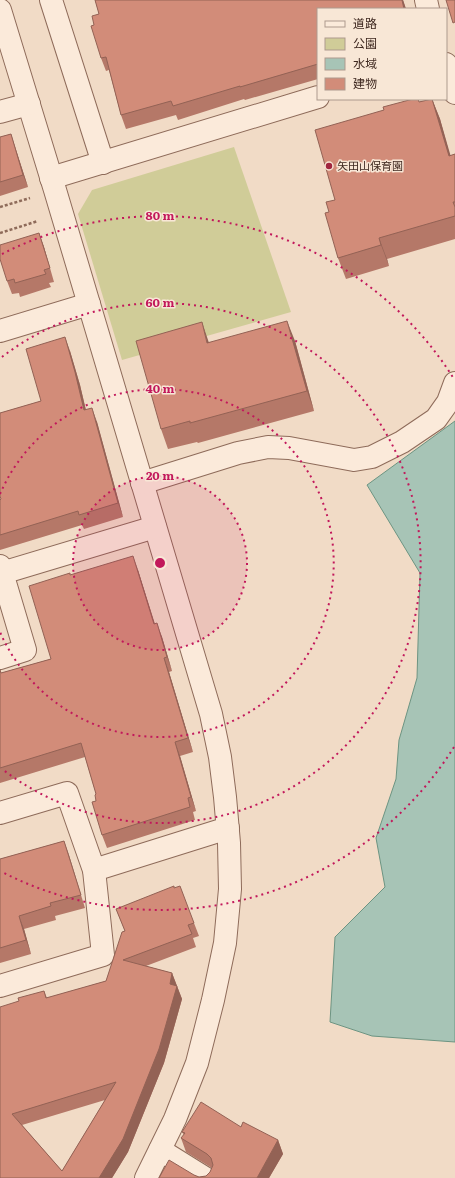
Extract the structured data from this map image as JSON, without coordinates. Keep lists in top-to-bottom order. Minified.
{"places":["矢田山保育園"],"legend":["道路","公園","水域","建物"],"rings":["80 m","60 m","40 m","20 m"]}
